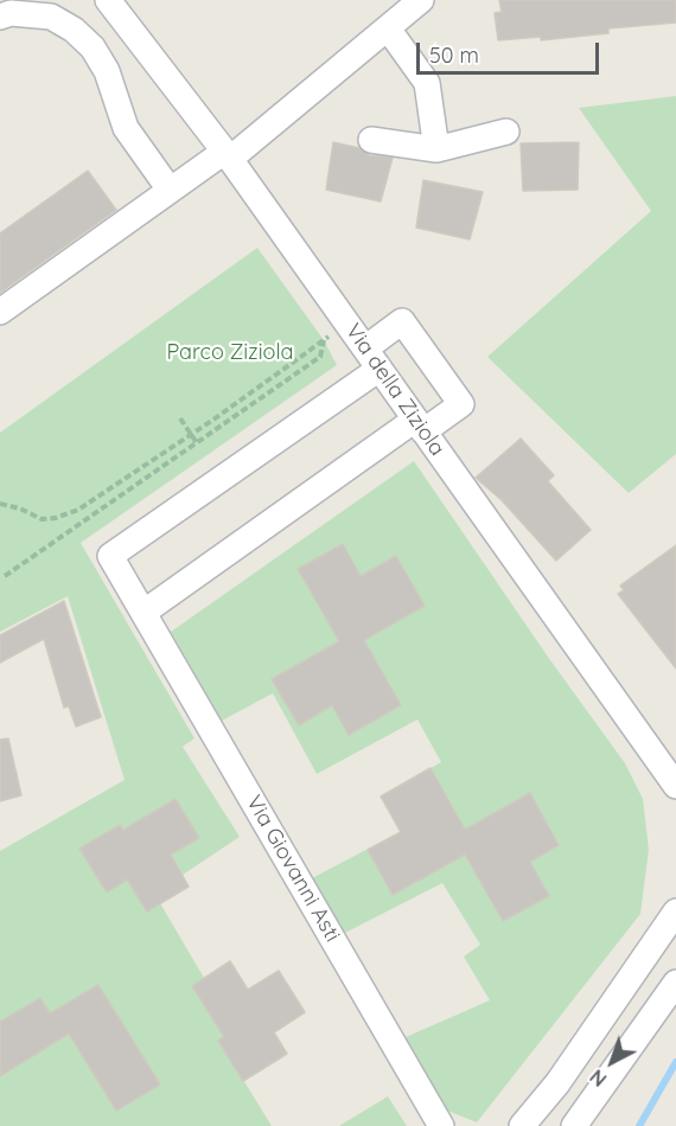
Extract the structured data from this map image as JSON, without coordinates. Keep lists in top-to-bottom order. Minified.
{"streets":{"street":["Via della Ziziola","Via Giovanni Asti"]},"crossings":[["Via della Ziziola","Via Giovanni Asti"]],"parks":["Parco Ziziola"],"scale_bar":"50 m","north":"bottom left"}
